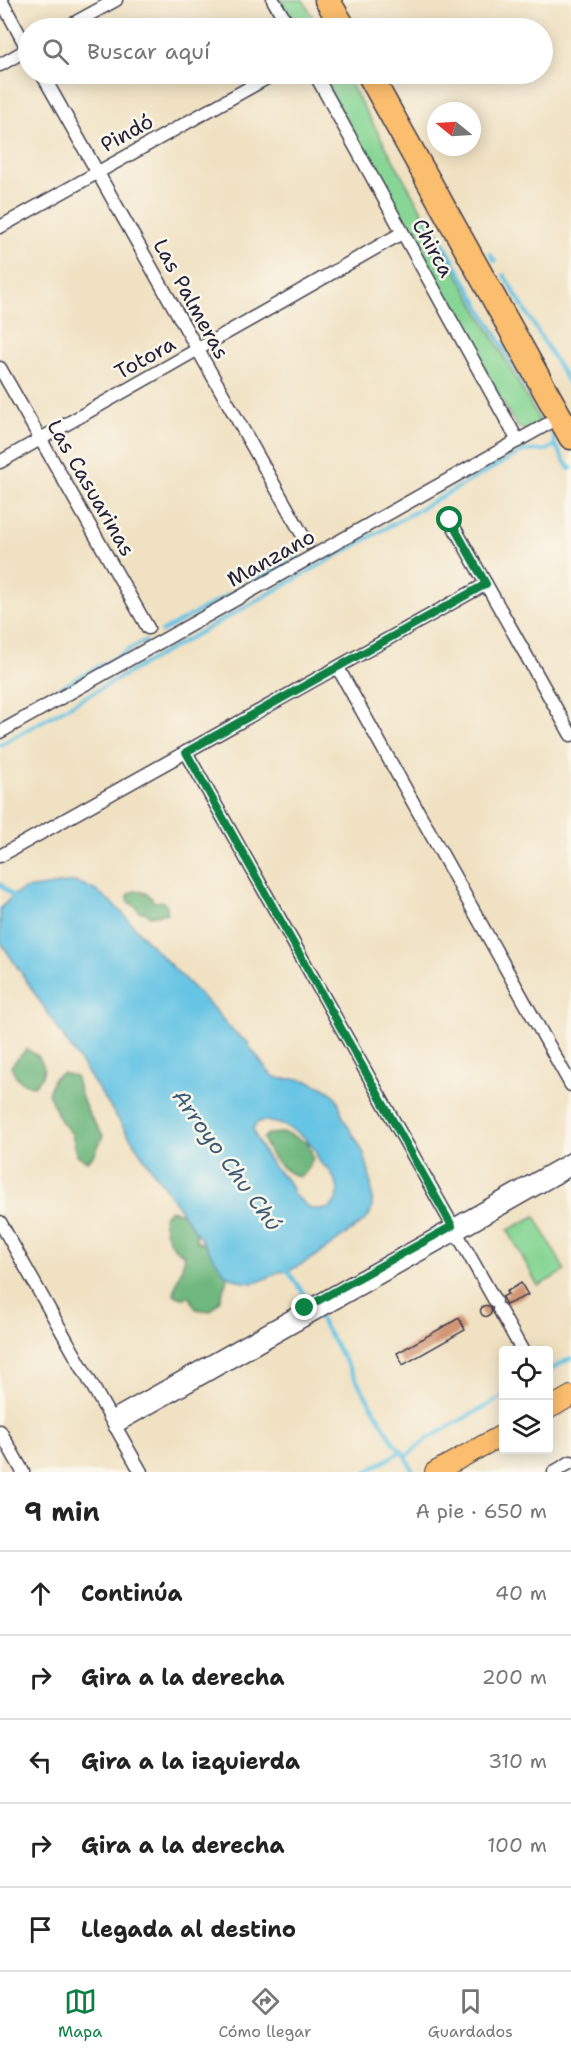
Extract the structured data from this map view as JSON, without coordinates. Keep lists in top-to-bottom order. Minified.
{"streets":{"street":["Pindó","Chirca","Las Palmeras","Totora","Las Casuarinas","Manzano"]},"crossings":[["Pindó","Las Palmeras"],["Chirca","Totora"],["Chirca","Manzano"],["Las Palmeras","Totora"],["Totora","Las Casuarinas"]],"water":["Arroyo Chu Chú"],"north":"left","page":{"search":"Buscar aquí","heading":["9 min","A pie · 650 m"],"list":[["Continúa","40 m"],["Gira a la derecha","200 m"],["Gira a la izquierda","310 m"],["Gira a la derecha","100 m"],"Llegada al destino"],"nav":["Mapa","Cómo llegar","Guardados"]}}
